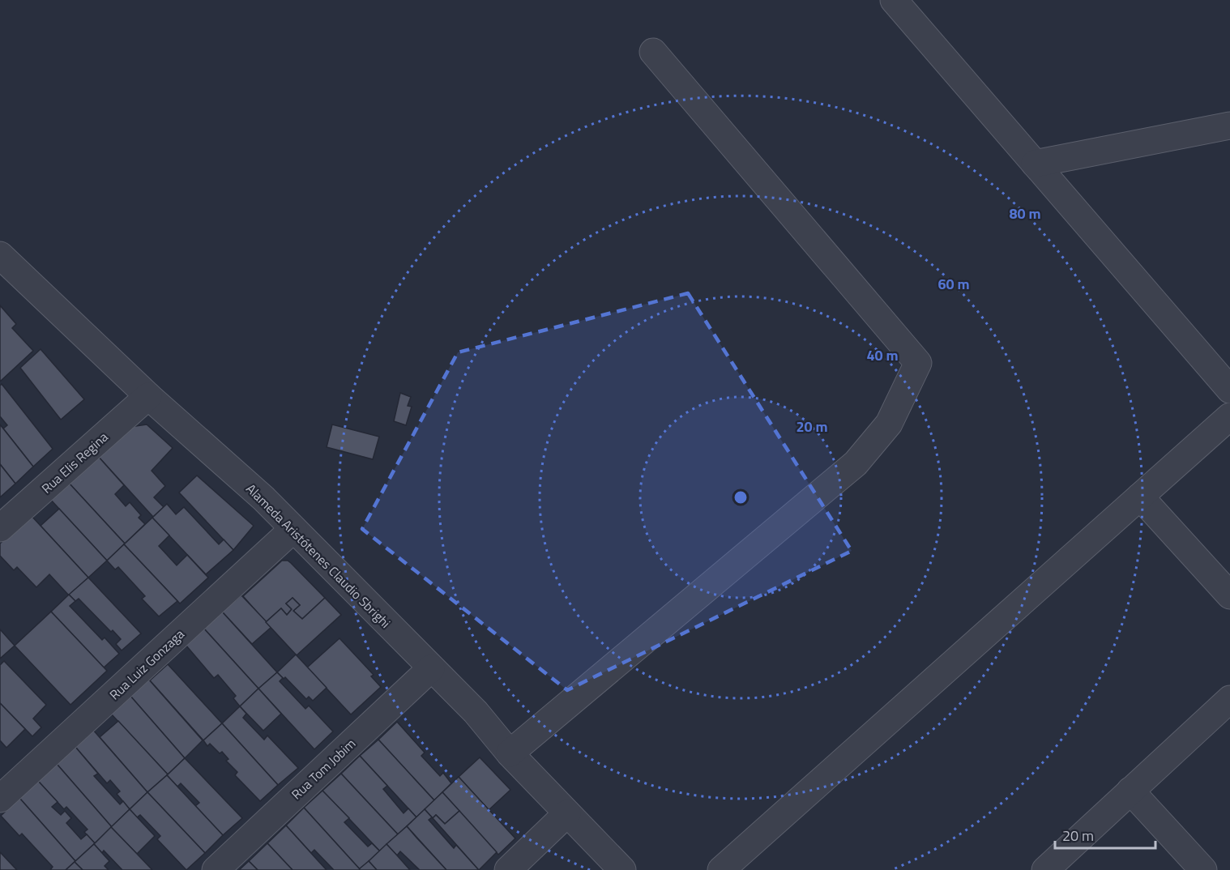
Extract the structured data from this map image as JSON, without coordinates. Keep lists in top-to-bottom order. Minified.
{"streets":{"street":["Rua Elis Regina","Alameda Aristótenes Claudio Sbrighi","Rua Luiz Gonzaga","Rua Tom Jobim"]},"crossings":[["Rua Elis Regina","Alameda Aristótenes Claudio Sbrighi"],["Alameda Aristótenes Claudio Sbrighi","Rua Luiz Gonzaga"],["Alameda Aristótenes Claudio Sbrighi","Rua Tom Jobim"]],"scale_bar":"20 m","rings":["80 m","60 m","40 m","20 m"]}
